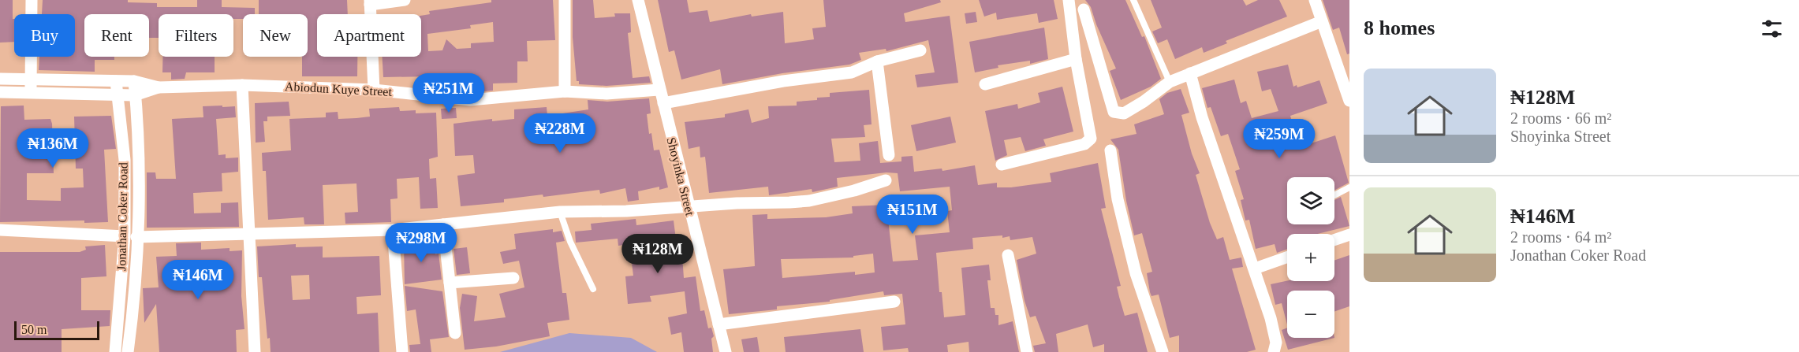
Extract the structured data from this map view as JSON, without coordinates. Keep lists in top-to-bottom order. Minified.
{"streets":{"street":["Abiodun Kuye Street","Shoyinka Street","Jonathan Coker Road"]},"crossings":[["Abiodun Kuye Street","Shoyinka Street"],["Abiodun Kuye Street","Jonathan Coker Road"]],"scale_bar":"50 m","page":{"heading":"8 homes","chip":["Buy","Rent","Filters","New","Apartment"],"list":[{"name":"₦128M","note":"2 rooms · 66 m² · Shoyinka Street"},{"name":"₦146M","note":"2 rooms · 64 m² · Jonathan Coker Road"}],"price":["₦251M","₦228M","₦259M","₦136M","₦151M","₦298M","₦128M","₦146M"],"map_buttons":["+","−"],"scale":"50 m"}}
